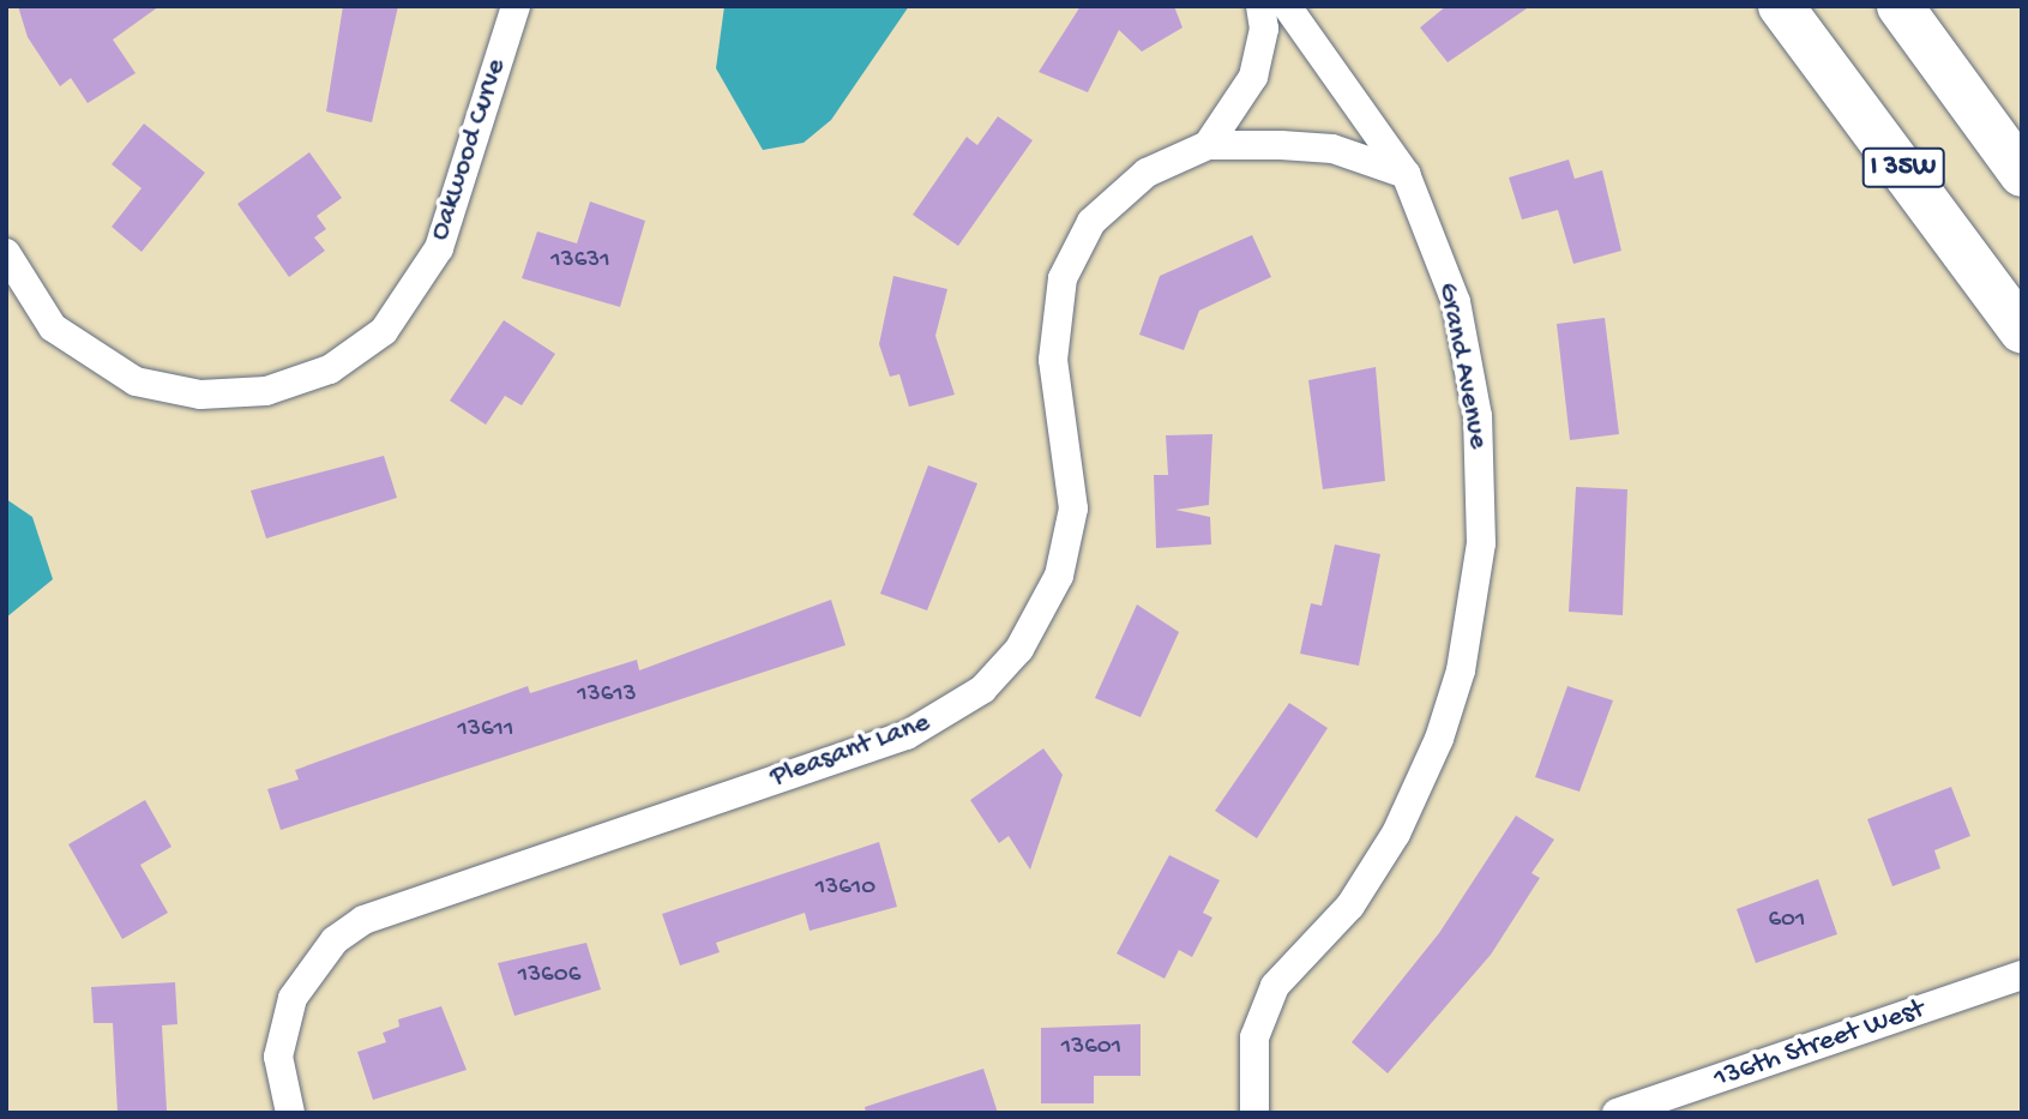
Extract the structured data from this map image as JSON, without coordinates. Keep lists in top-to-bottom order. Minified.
{"streets":{"highway":["I 35W"],"street":["Oakwood Curve","Grand Avenue","Pleasant Lane","136th Street West"]},"crossings":[["Grand Avenue","Pleasant Lane"]],"house_numbers":["13631","13613","13611","13610","601","13606","13601"]}
